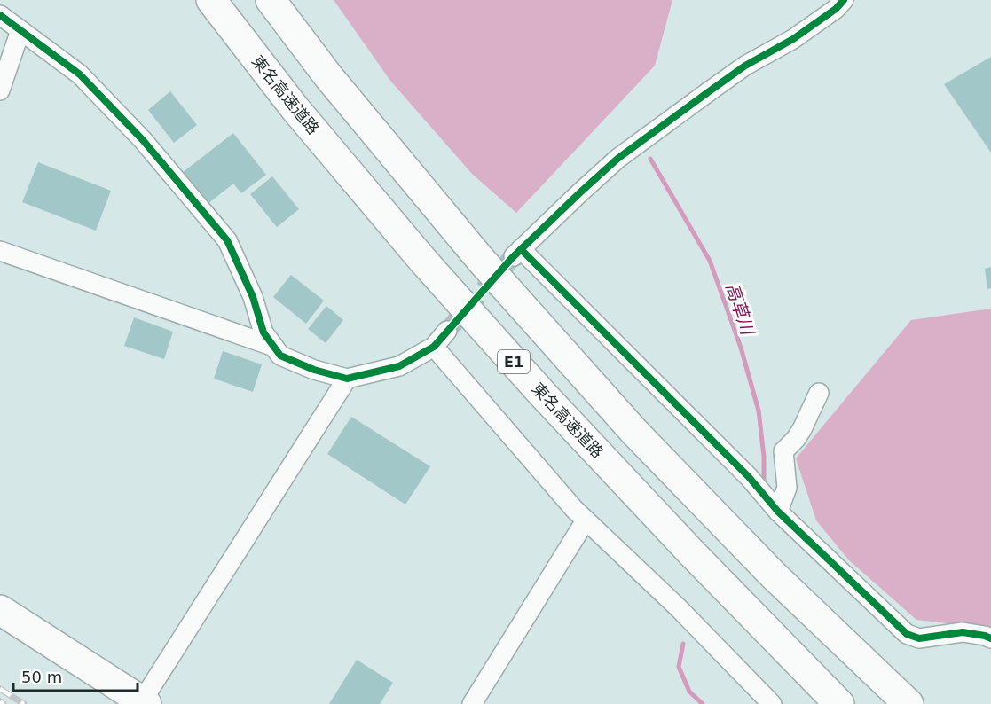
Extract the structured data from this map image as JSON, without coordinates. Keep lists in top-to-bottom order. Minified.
{"streets":{"highway":["東名高速道路","E1"]},"water":["高草川"],"scale_bar":"50 m"}
